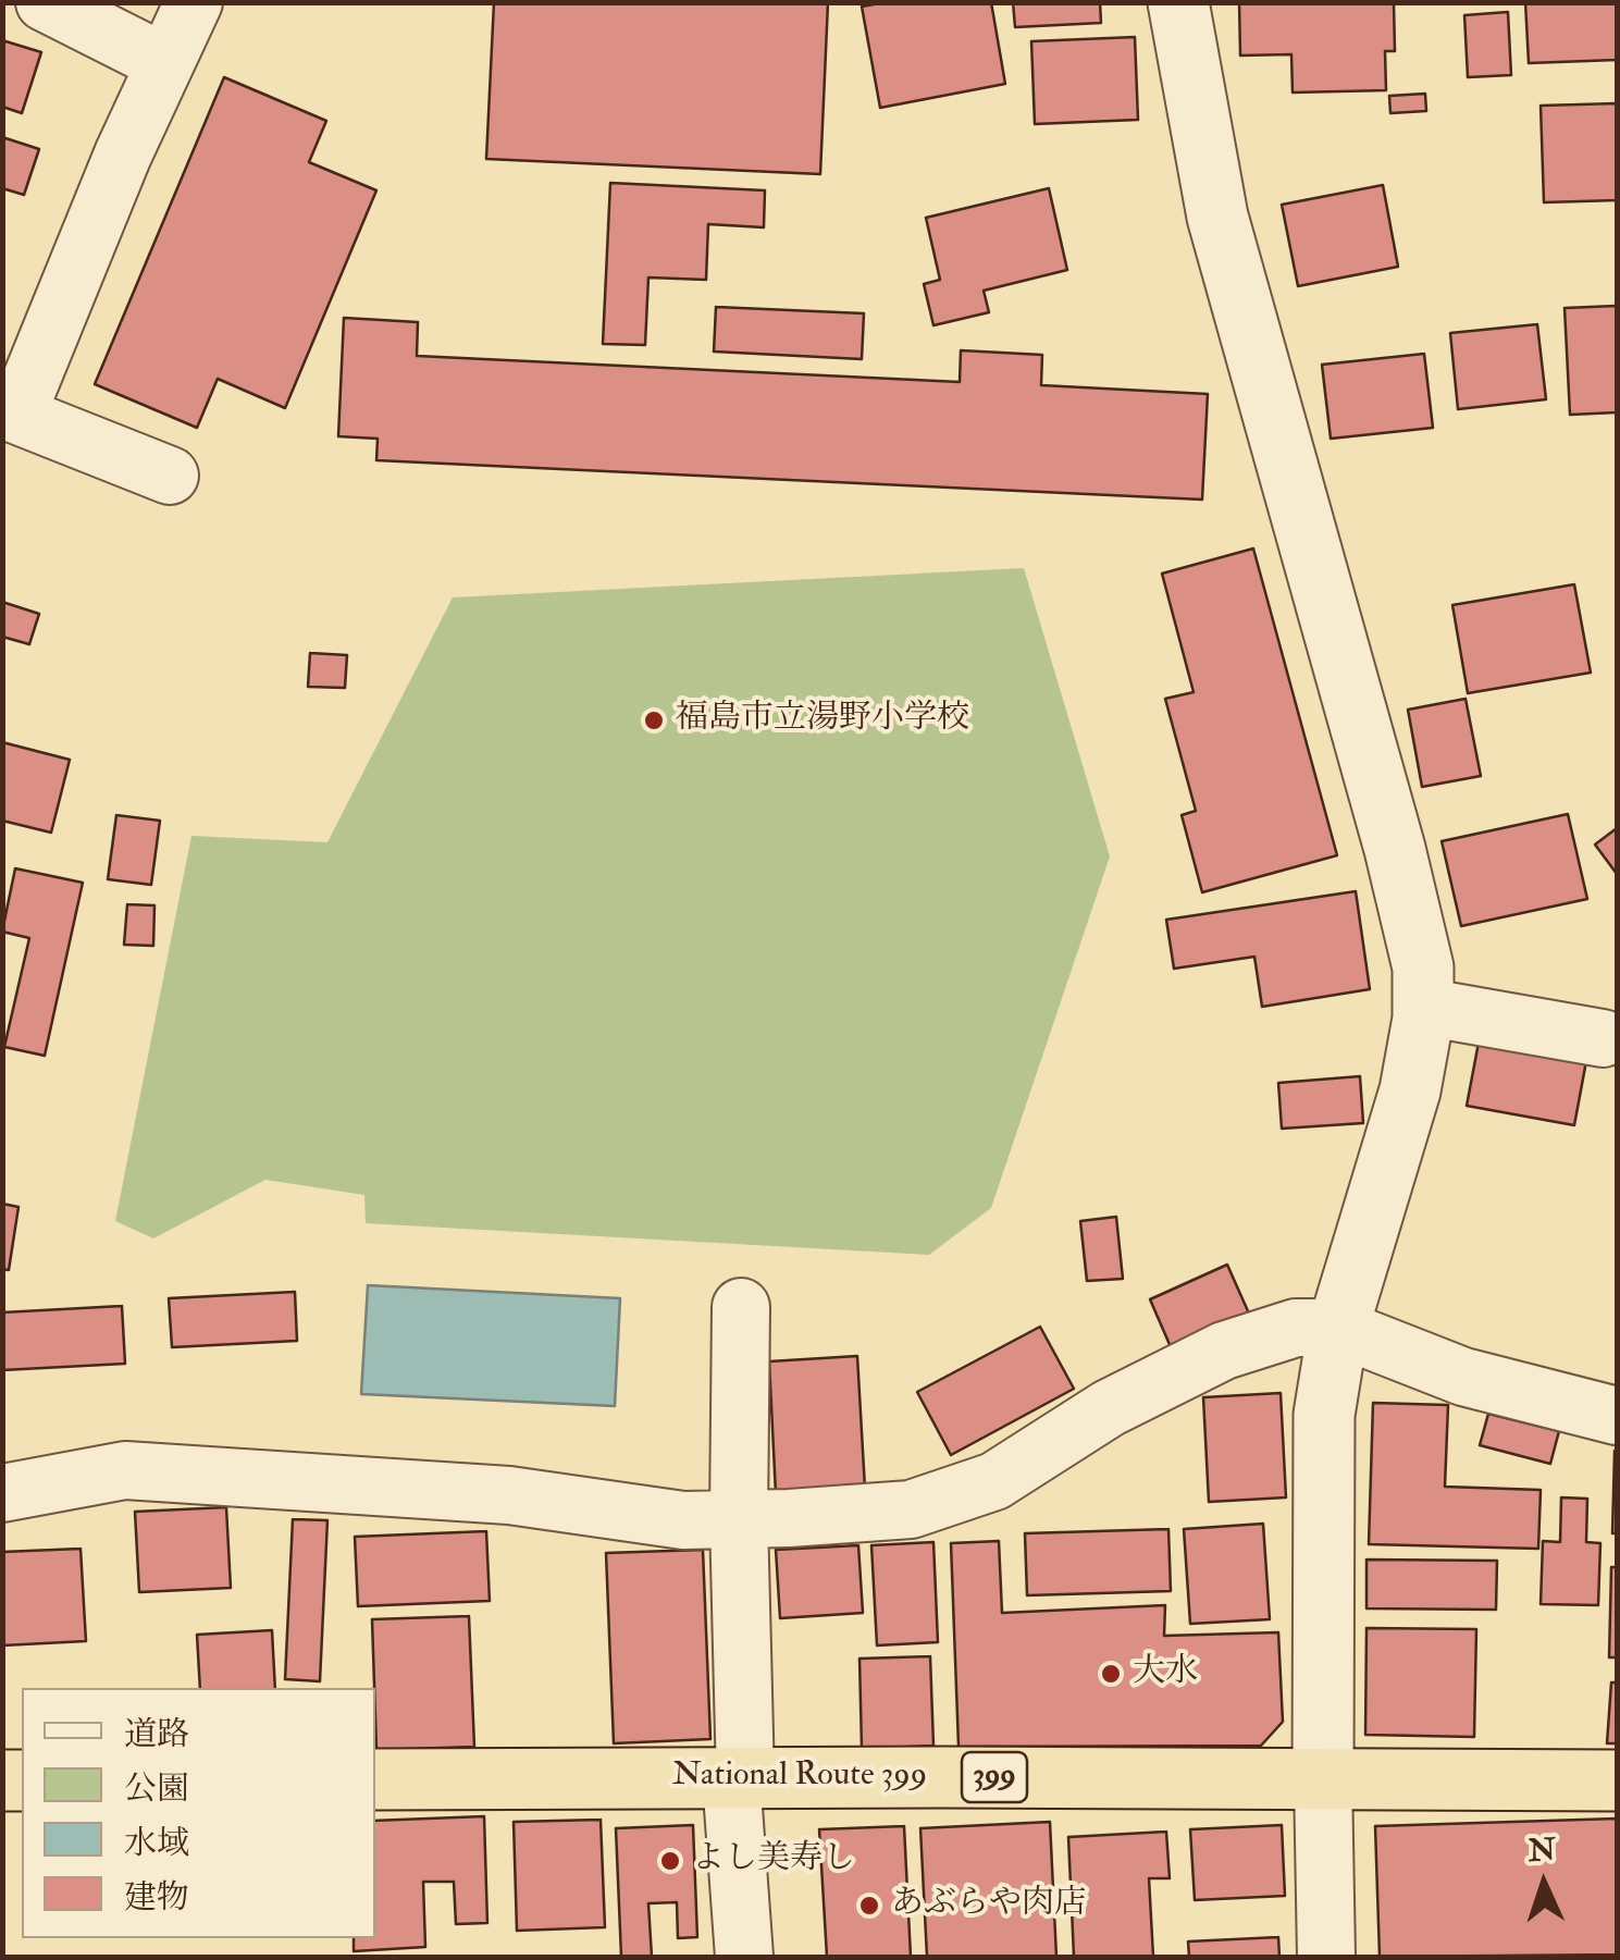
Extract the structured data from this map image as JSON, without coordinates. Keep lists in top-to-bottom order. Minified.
{"streets":{"highway":["National Route 399","399"]},"places":["福島市立湯野小学校","大水","よし美寿し","あぶらや肉店"],"legend":["道路","公園","水域","建物"],"north":"top"}
